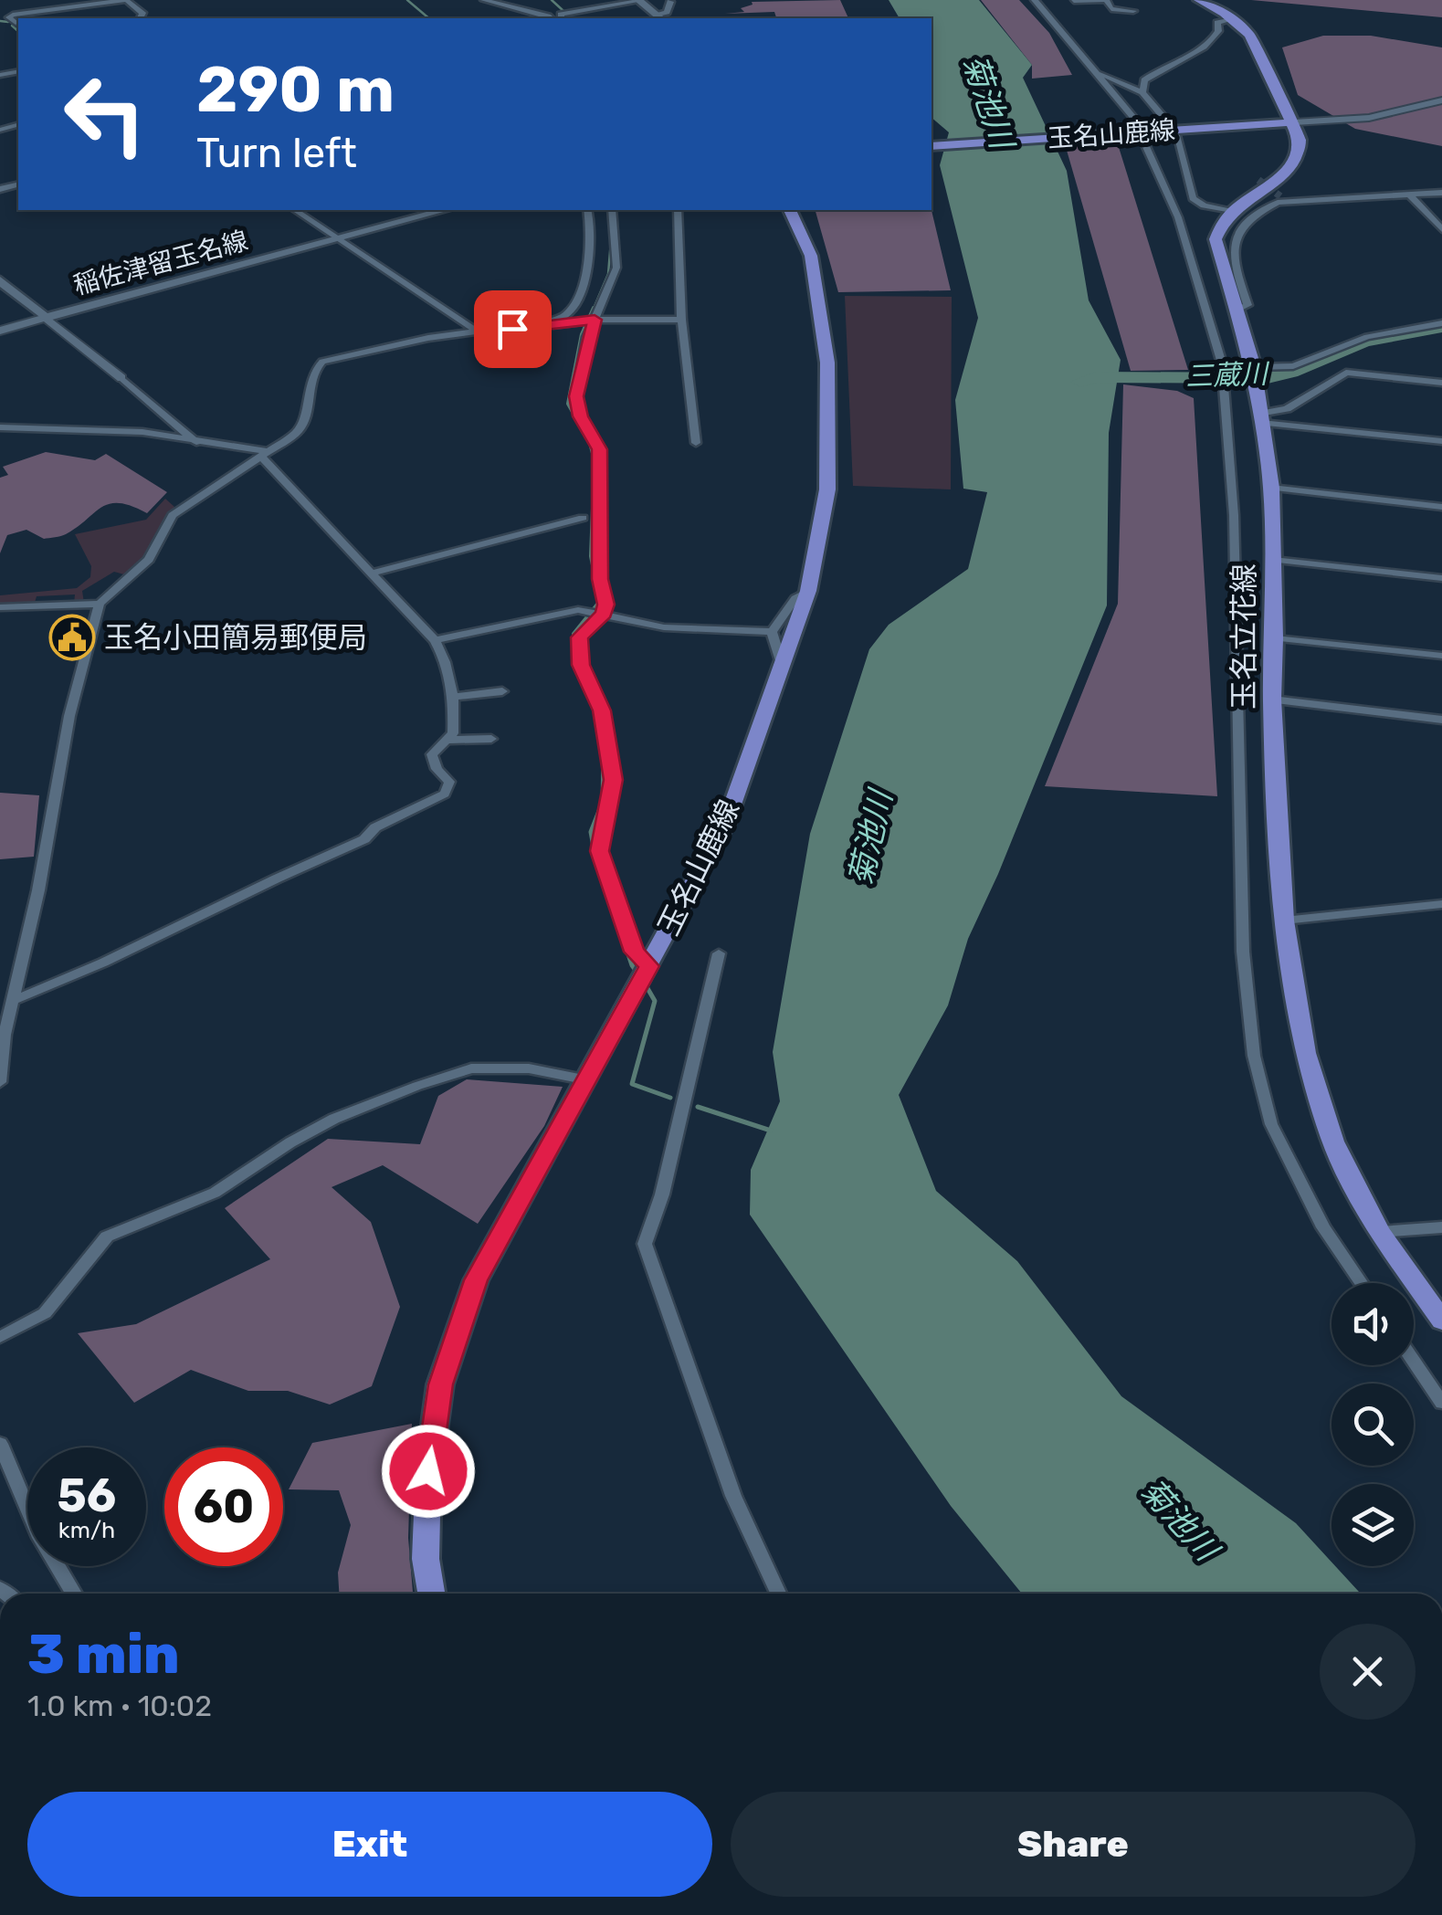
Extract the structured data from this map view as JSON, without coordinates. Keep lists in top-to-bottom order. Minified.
{"streets":{"main road":["玉名山鹿線","稲佐津留玉名線","玉名立花線"]},"water":["菊池川","三蔵川"],"places":{"public building":["玉名小田簡易郵便局"]},"page":{"turn":["290 m","Turn left"],"speed":"56 km/h","limit":"60","heading":["3 min","1.0 km · 10:02"],"buttons":["Exit","Share"]}}
